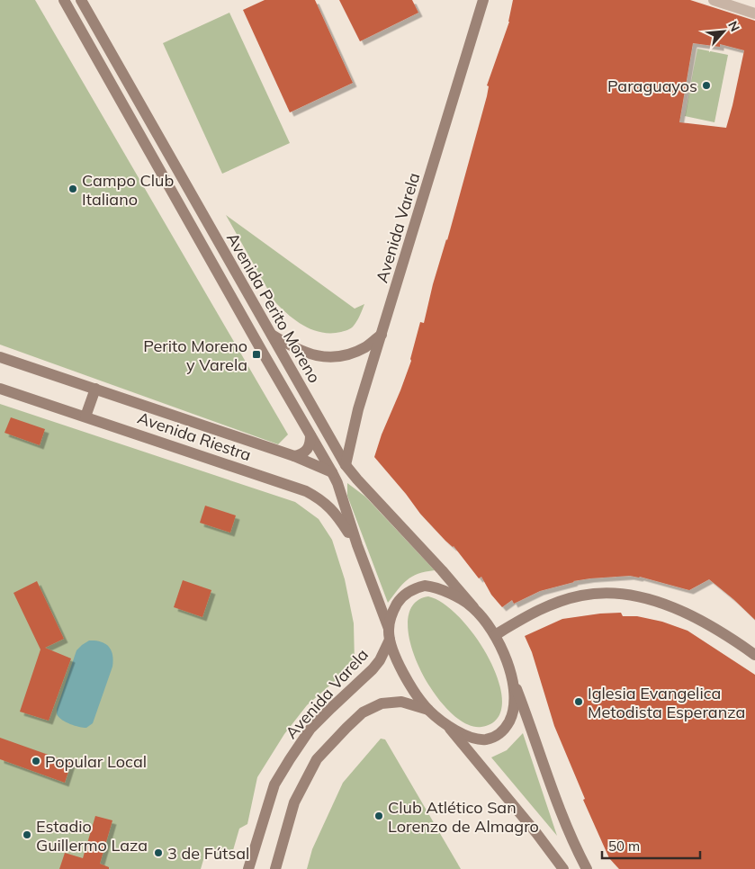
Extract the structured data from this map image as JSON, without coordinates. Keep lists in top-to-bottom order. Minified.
{"streets":{"main road":["Avenida Varela","Avenida Perito Moreno","Avenida Riestra"]},"crossings":[["Avenida Varela","Avenida Perito Moreno"],["Avenida Perito Moreno","Avenida Riestra"]],"places":{"other":["Paraguayos","Campo Club Italiano","Iglesia Evangelica Metodista Esperanza","Popular Local","Club Atlético San Lorenzo de Almagro","Estadio Guillermo Laza","3 de Fútsal"],"transit":["Perito Moreno y Varela"]},"scale_bar":"50 m","north":"top right"}
